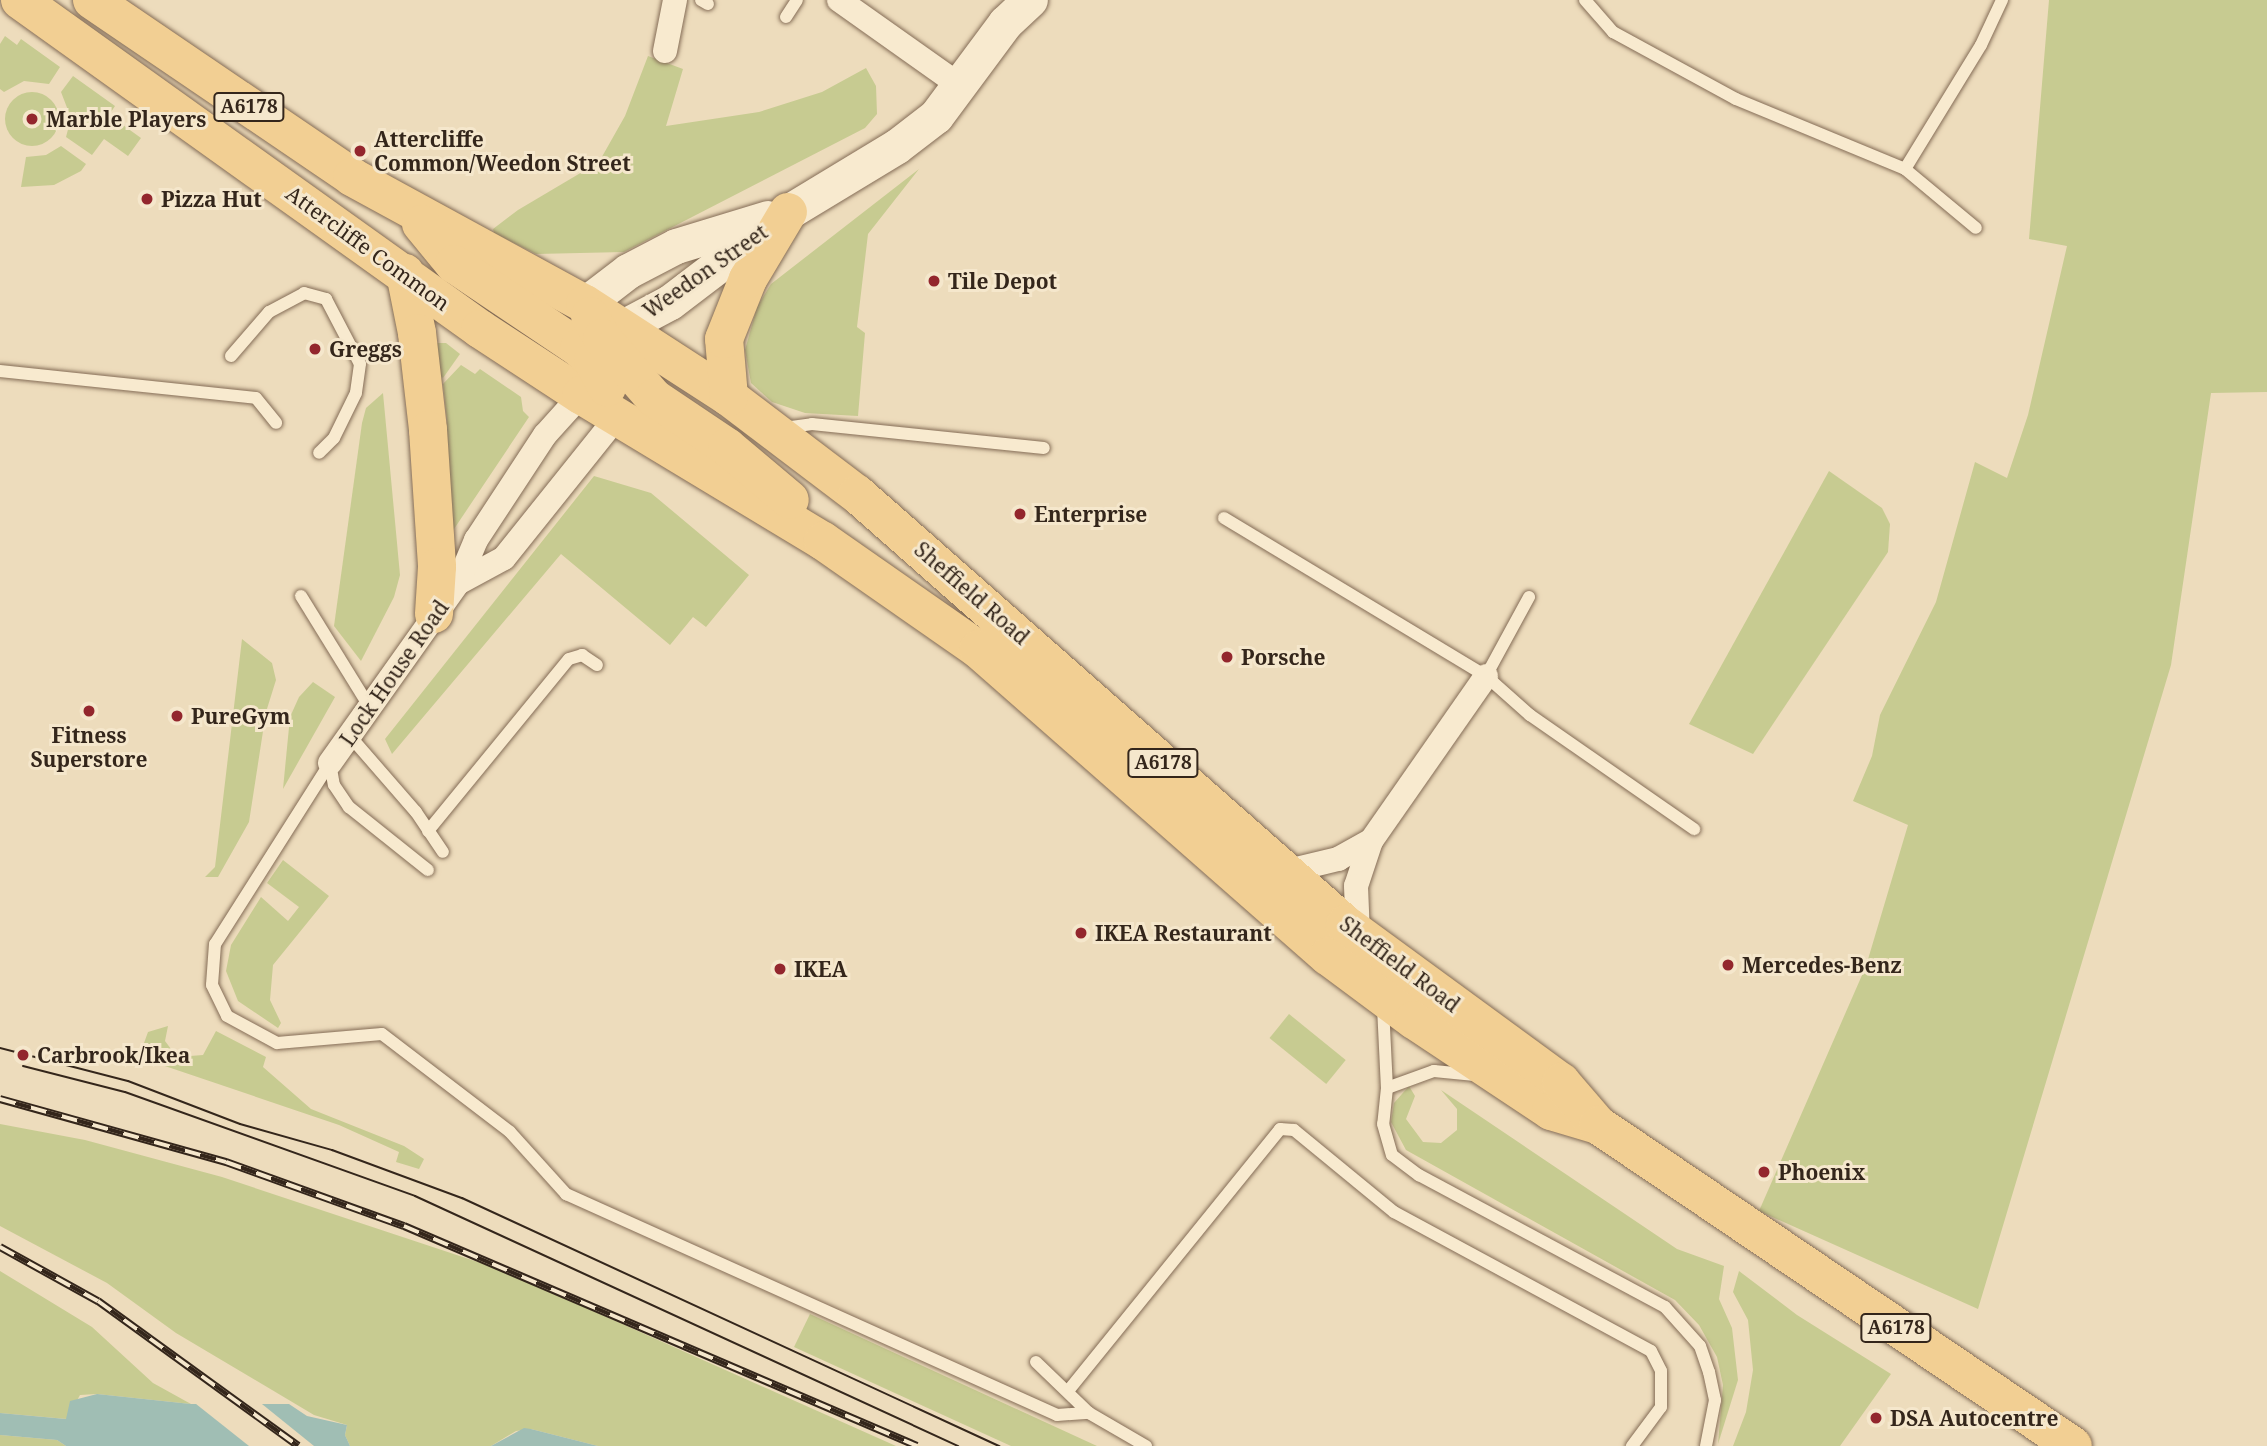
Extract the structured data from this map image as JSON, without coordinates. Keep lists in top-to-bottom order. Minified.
{"streets":{"main road":["A6178","Attercliffe Common","Sheffield Road"],"street":["Weedon Street","Lock House Road"]},"crossings":[["Attercliffe Common","Weedon Street"],["Attercliffe Common","Sheffield Road"],["Attercliffe Common","Lock House Road"],["Weedon Street","Sheffield Road"],["Sheffield Road","Lock House Road"]],"places":["Marble Players","Attercliffe Common/Weedon Street","Pizza Hut","Tile Depot","Greggs","Enterprise","Porsche","Fitness Superstore","PureGym","IKEA Restaurant","Mercedes-Benz","IKEA","Carbrook/Ikea","Phoenix","DSA Autocentre"]}
